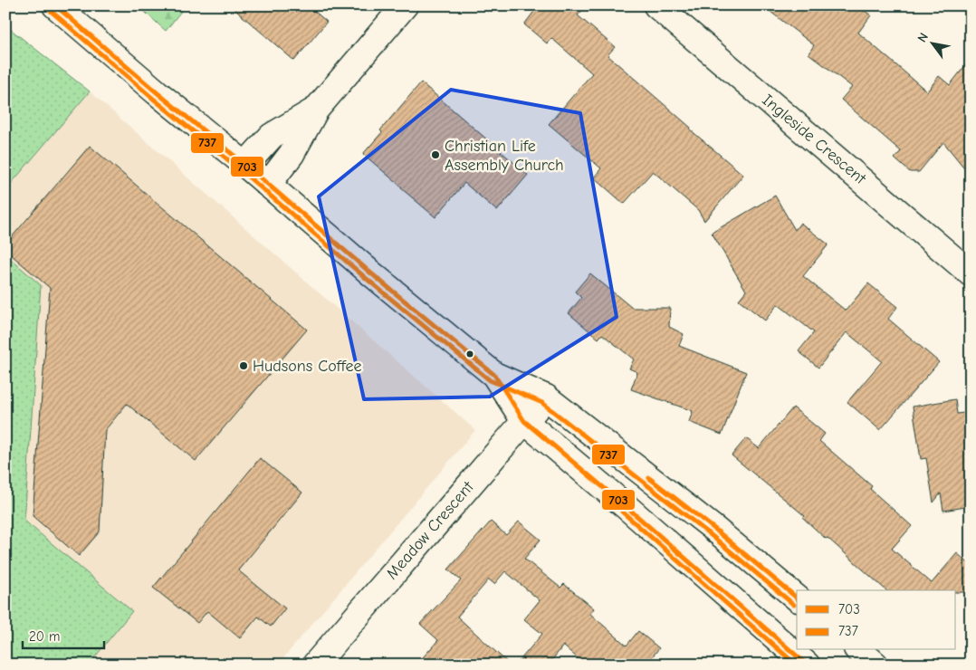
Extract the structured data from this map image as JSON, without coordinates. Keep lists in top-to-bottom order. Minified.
{"streets":{"main road":["Ingleside Crescent","Meadow Crescent"]},"places":["Christian Life Assembly Church","Hudsons Coffee"],"lines":["transit line 703","transit line 737"],"legend":["703","737"],"scale_bar":"20 m","north":"top left"}
